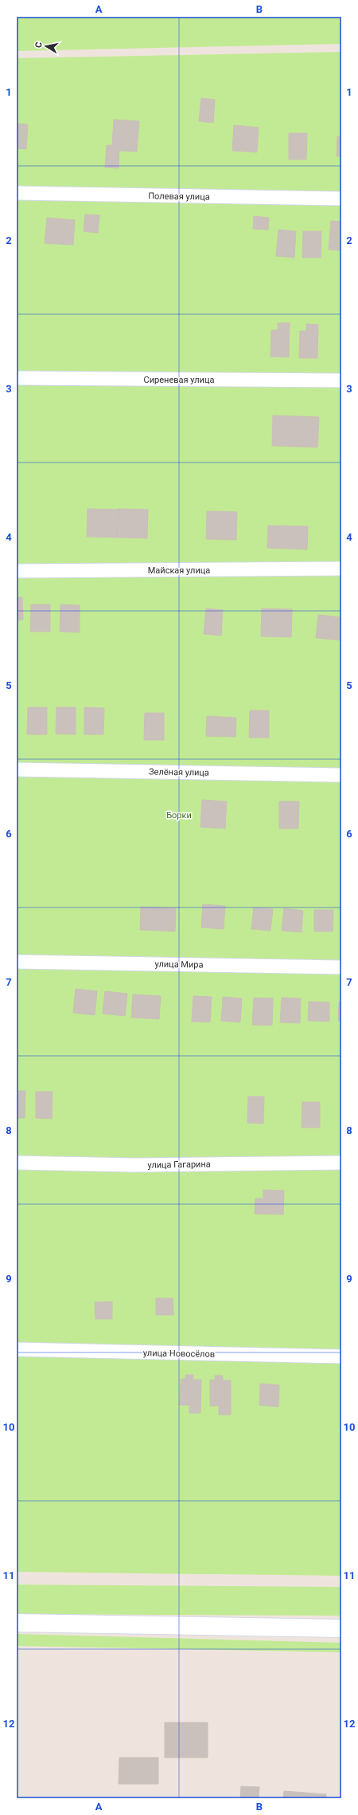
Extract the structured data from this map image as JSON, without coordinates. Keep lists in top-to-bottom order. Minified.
{"streets":{"street":["Полевая улица","Сиреневая улица","Майская улица","Зелёная улица","улица Мира","улица Гагарина","улица Новосёлов"]},"parks":["Борки"],"north":"left","grid":{"columns":["A","B"],"rows":["1","2","3","4","5","6","7","8","9","10","11","12"]}}
